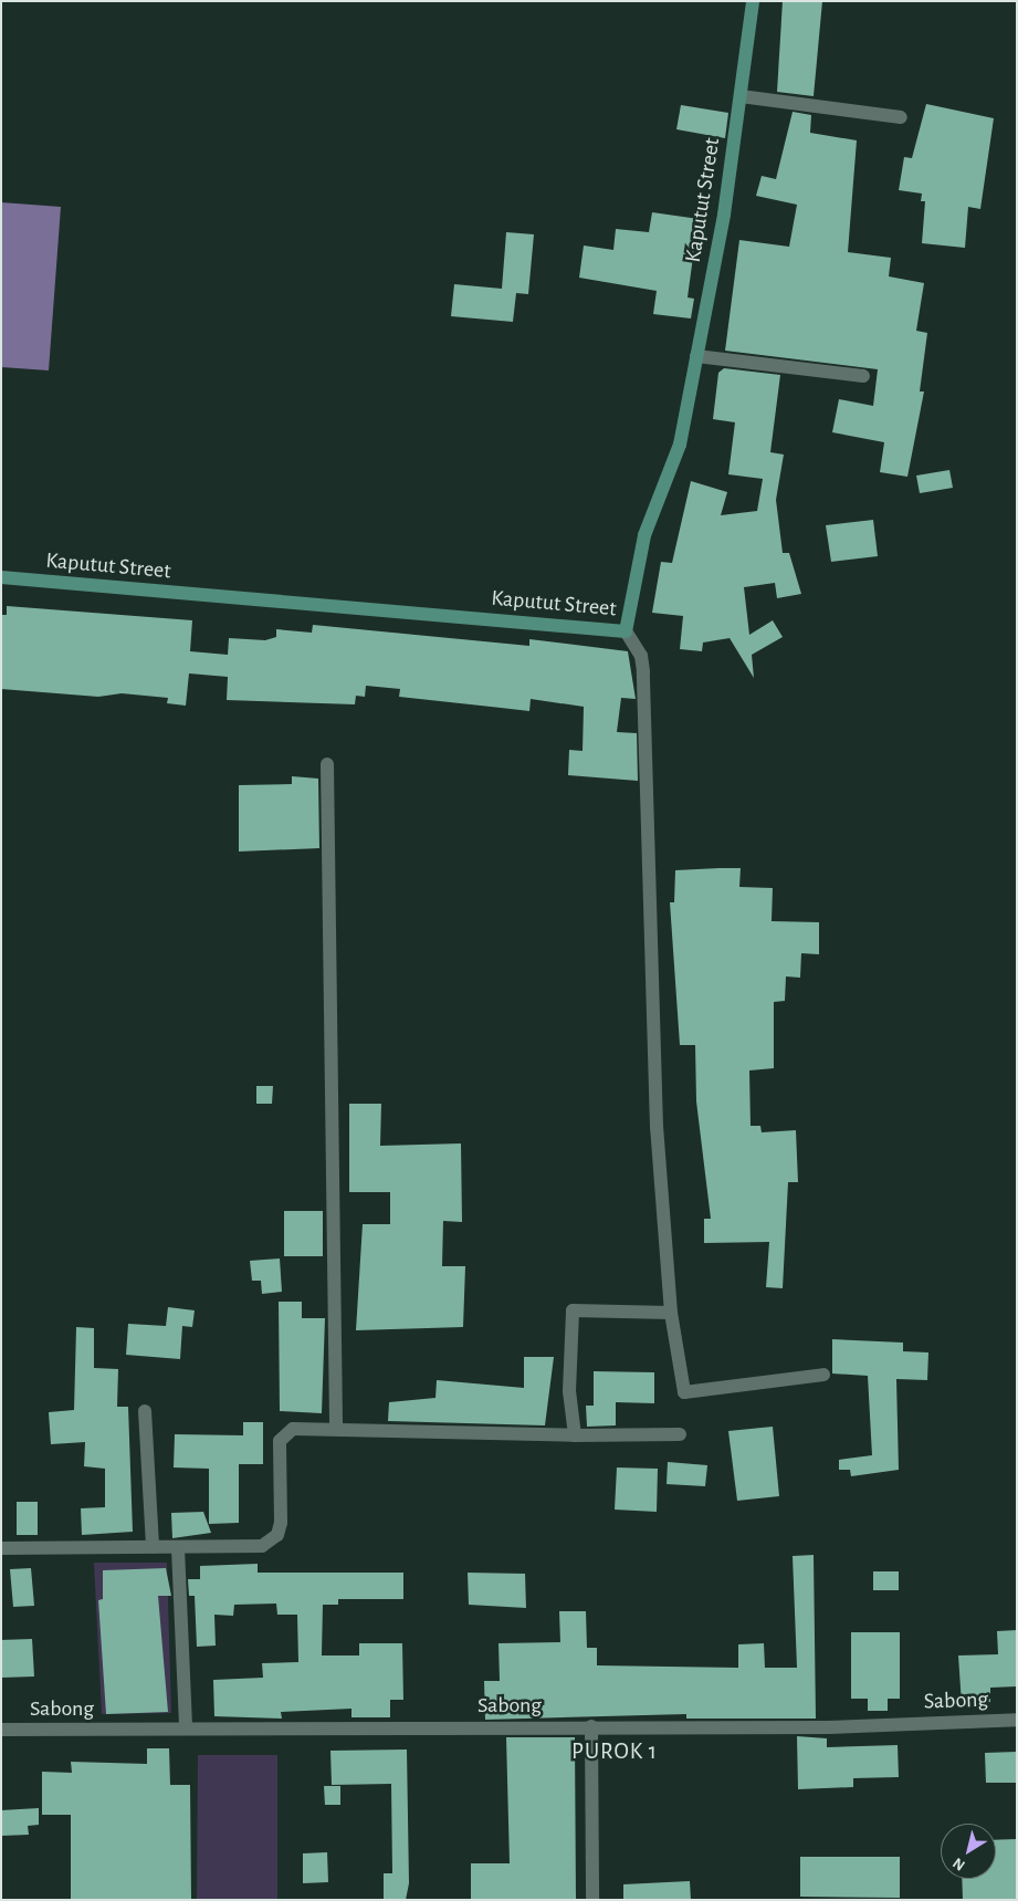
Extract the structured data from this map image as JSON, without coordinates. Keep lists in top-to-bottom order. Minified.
{"streets":{"street":["Kaputut Street","Sabong"]},"districts":["PUROK 1"],"north":"bottom left"}
